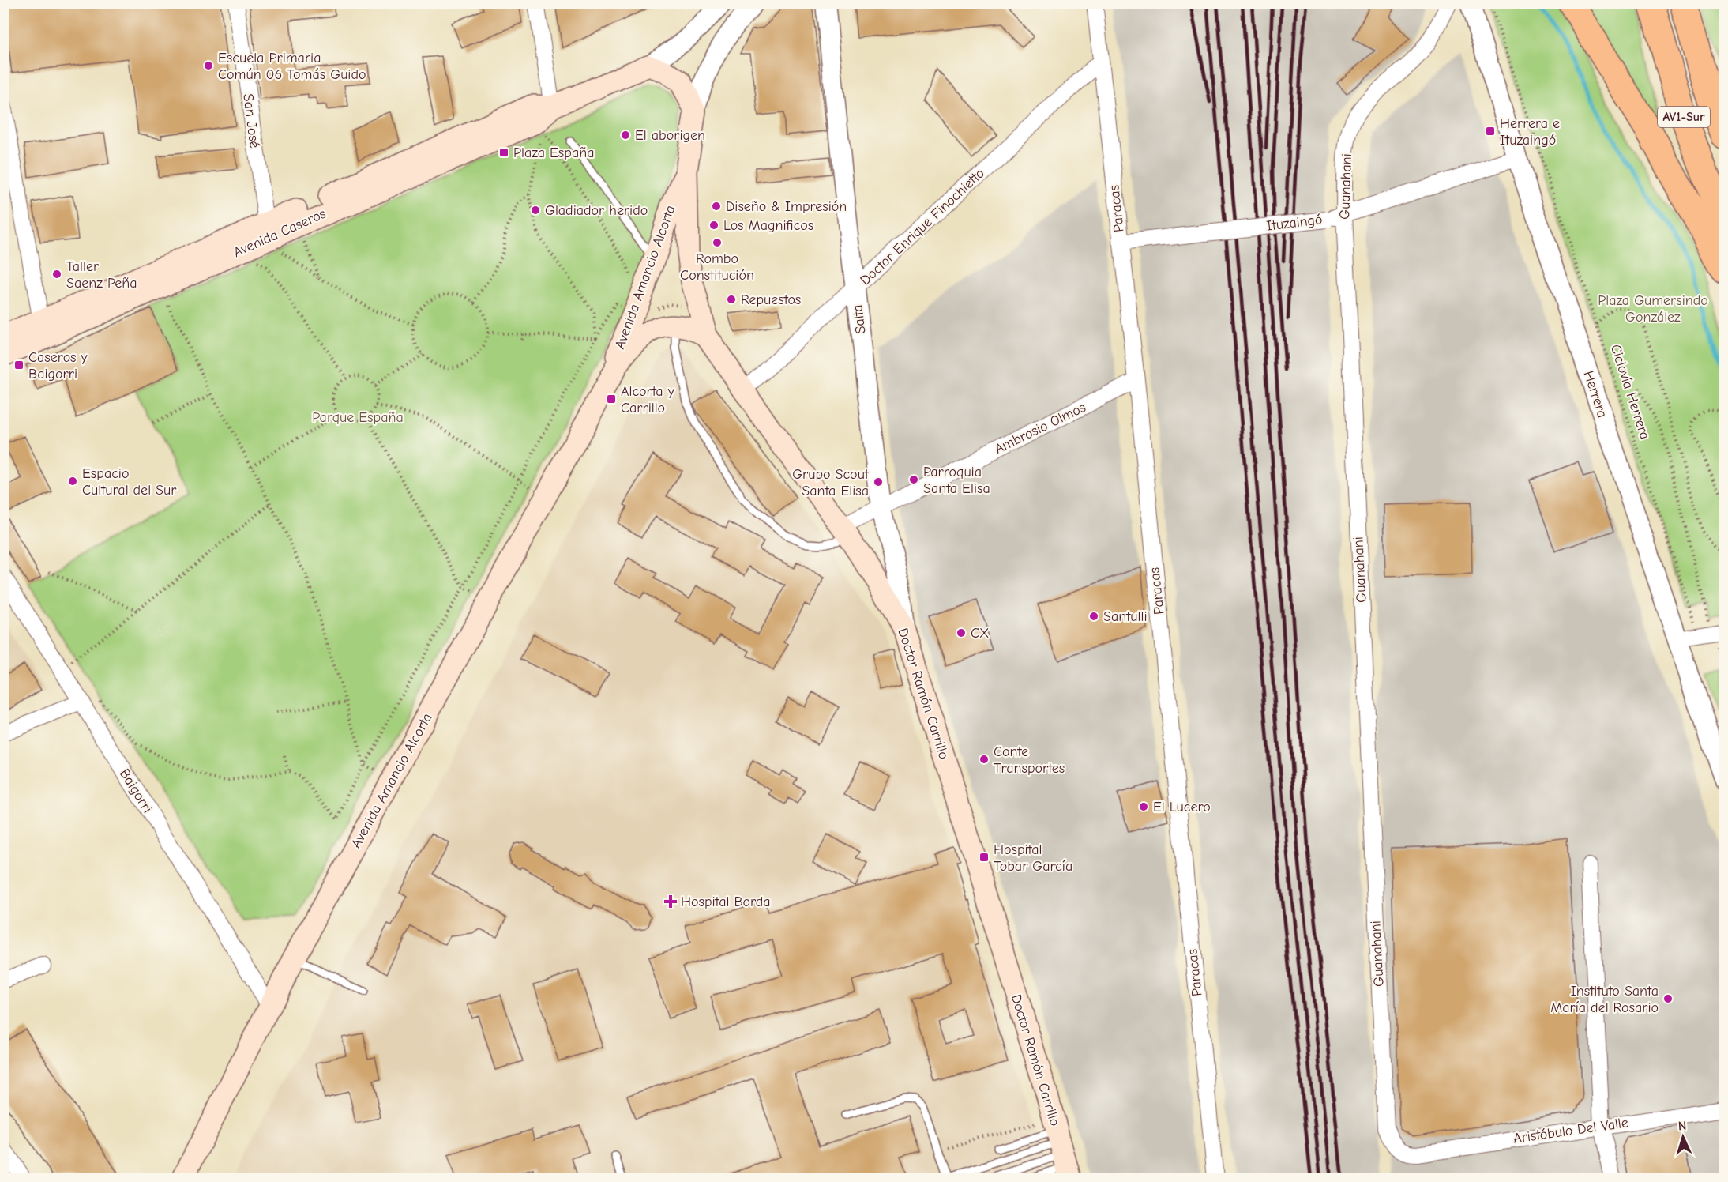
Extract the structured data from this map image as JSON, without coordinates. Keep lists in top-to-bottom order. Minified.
{"streets":{"highway":["AV1-Sur"],"main road":["Avenida Caseros","Avenida Amancio Alcorta","Doctor Ramón Carrillo"],"street":["San José","Guanahani","Paracas","Ituzaingó","Doctor Enrique Finochietto","Salta","Herrera","Ambrosio Olmos","Baigorri","Aristóbulo Del Valle"],"path":["Ciclovía Herrera"]},"crossings":[["San José","Avenida Caseros"],["Guanahani","Ituzaingó"],["Guanahani","Aristóbulo Del Valle"],["Paracas","Ituzaingó"],["Paracas","Doctor Enrique Finochietto"],["Paracas","Ambrosio Olmos"],["Ituzaingó","Herrera"],["Doctor Enrique Finochietto","Salta"],["Doctor Enrique Finochietto","Doctor Ramón Carrillo"],["Avenida Amancio Alcorta","Doctor Ramón Carrillo"],["Avenida Amancio Alcorta","Baigorri"],["Salta","Ambrosio Olmos"],["Salta","Doctor Ramón Carrillo"],["Ambrosio Olmos","Doctor Ramón Carrillo"]],"parks":["Plaza Gumersindo González","Parque España"],"places":{"other":["Escuela Primaria Común 06 Tomás Guido","El aborigen","Diseño & Impresión","Gladiador herido","Los Magnificos","Rombo Constitución","Taller Saenz Peña","Repuestos","Parroquia Santa Elisa","Espacio Cultural del Sur","Grupo Scout Santa Elisa","Santulli","CX","Conte Transportes","El Lucero","Instituto Santa María del Rosario"],"transit":["Herrera e Ituzaingó","Plaza España","Caseros y Baigorri","Alcorta y Carrillo","Hospital Tobar García"],"health":["Hospital Borda"]},"north":"top"}
